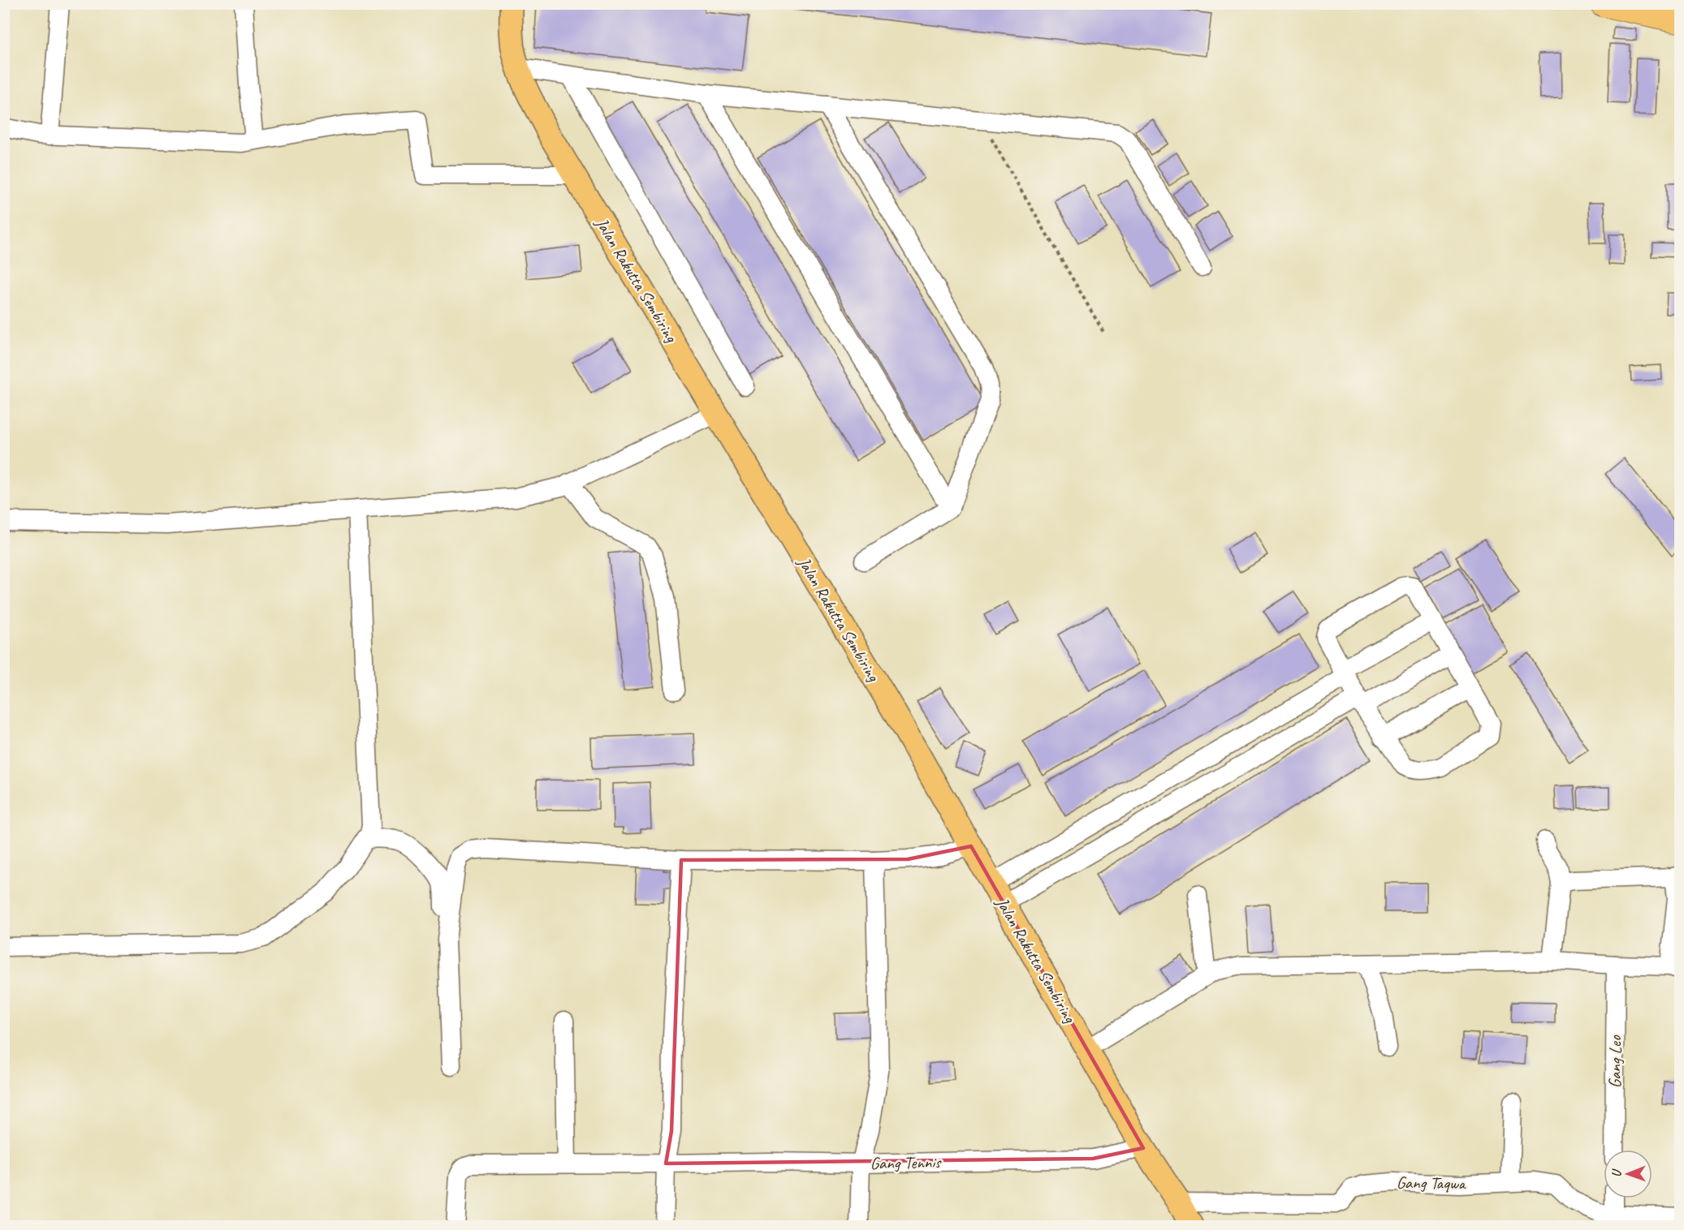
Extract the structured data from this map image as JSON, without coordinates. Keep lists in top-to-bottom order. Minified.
{"streets":{"main road":["Jalan Rakutta Sembiring"],"street":["Gang Leo","Gang Tennis","Gang Taqwa"]},"crossings":[["Jalan Rakutta Sembiring","Gang Tennis"],["Jalan Rakutta Sembiring","Gang Taqwa"]],"north":"left"}
